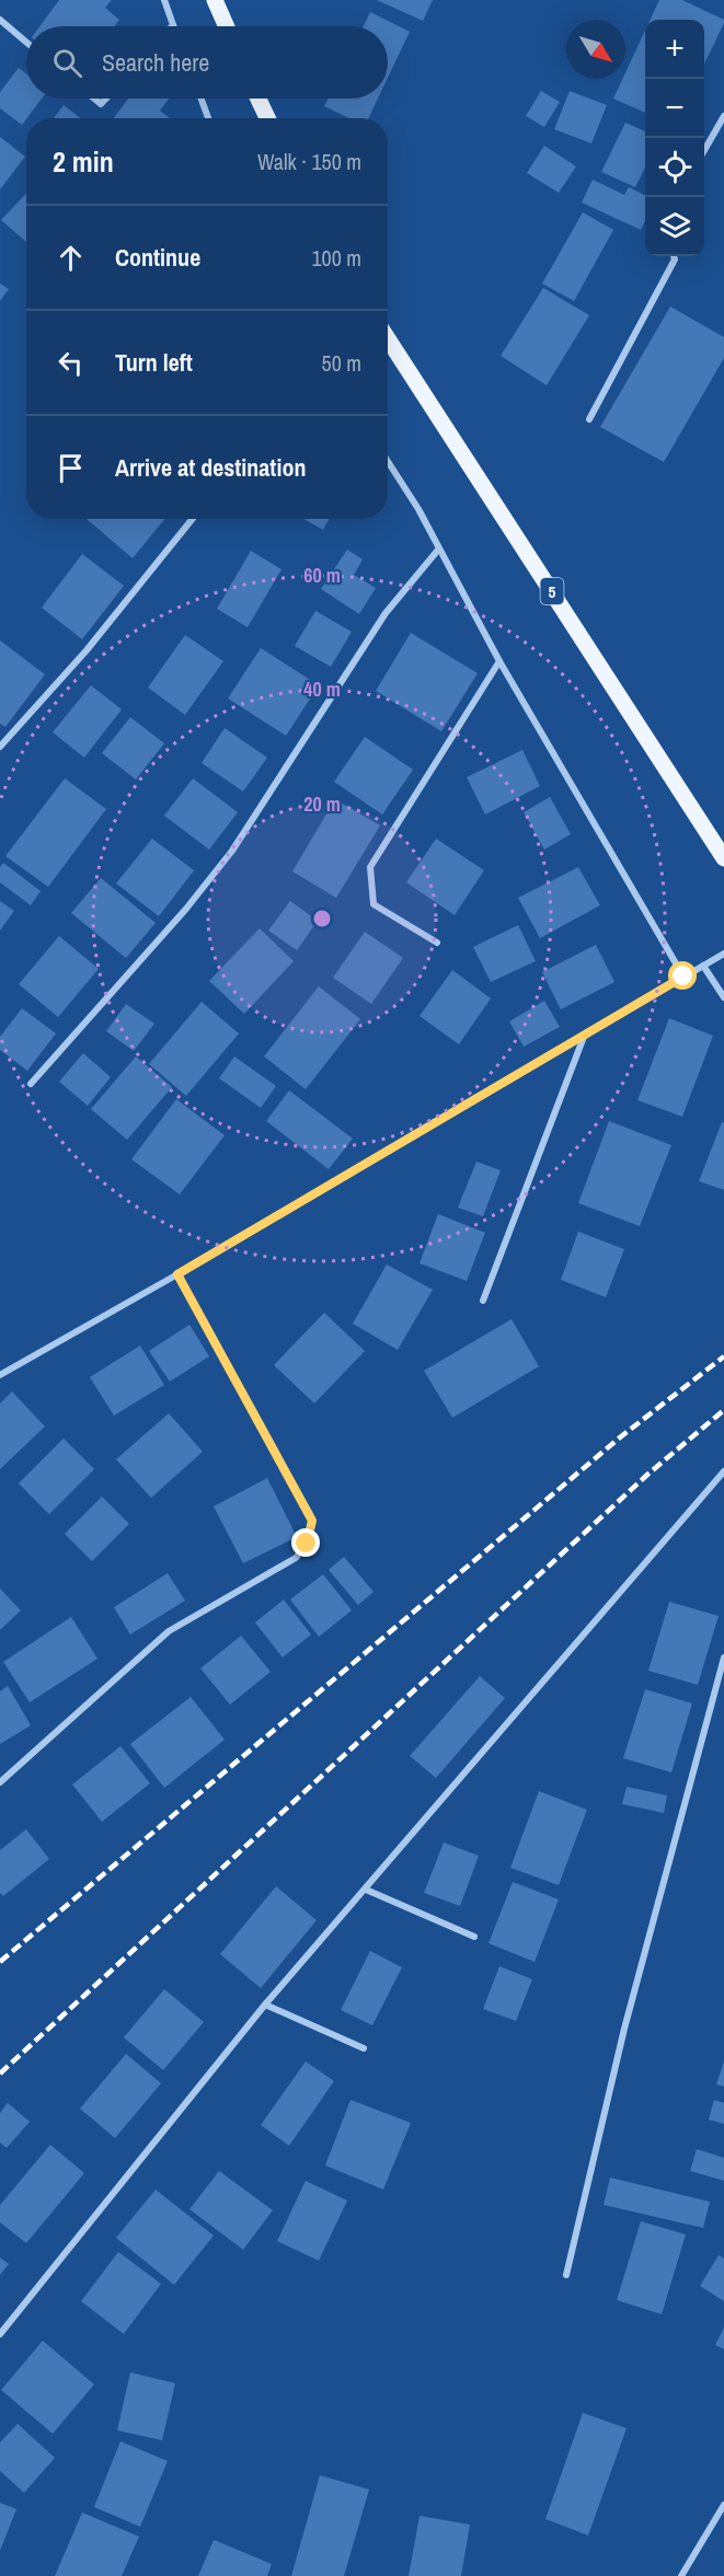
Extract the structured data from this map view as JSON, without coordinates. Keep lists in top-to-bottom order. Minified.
{"streets":{"main road":["5"]},"north":"bottom right","page":{"map_buttons":["+","−"],"search":"Search here","heading":["2 min","Walk · 150 m"],"list":[["Continue","100 m"],["Turn left","50 m"],"Arrive at destination"]},"rings":["60 m","40 m","20 m"]}
